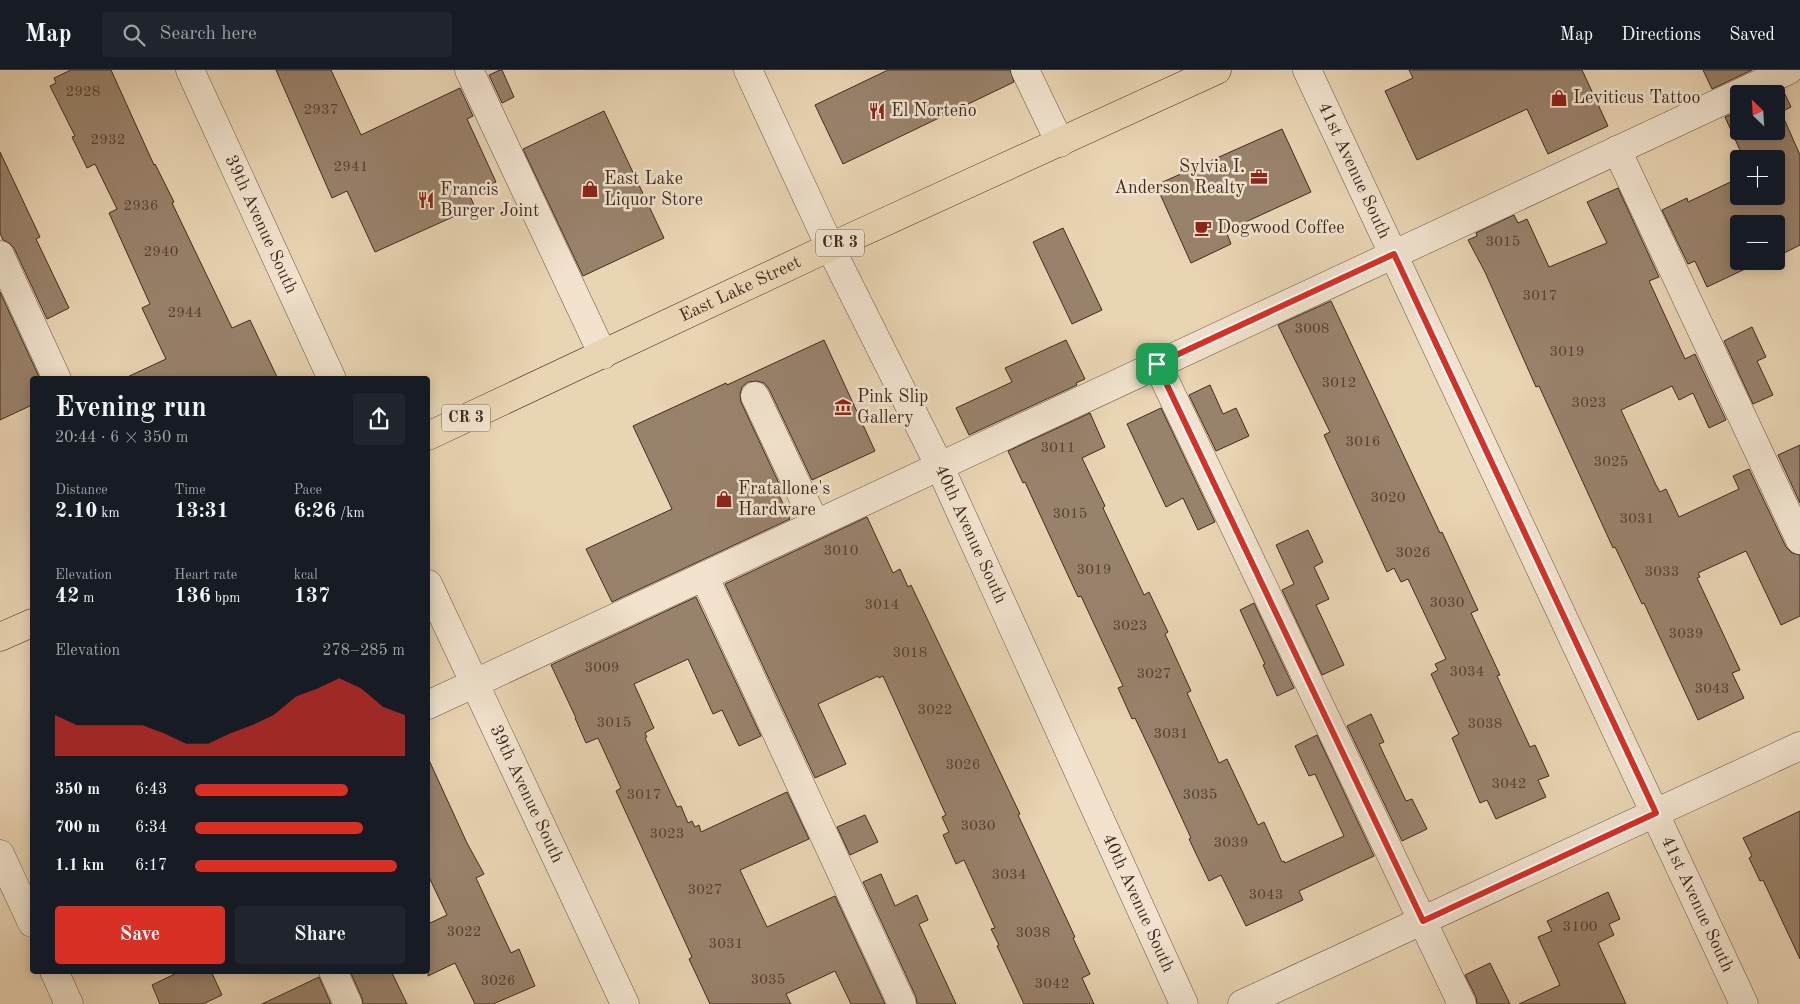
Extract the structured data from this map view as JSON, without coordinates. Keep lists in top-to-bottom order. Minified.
{"streets":{"main road":["CR 3","East Lake Street"],"street":["41st Avenue South","39th Avenue South","40th Avenue South"]},"crossings":[["East Lake Street","40th Avenue South"]],"places":{"shop":["Leviticus Tattoo","East Lake Liquor Store","Fratallone's Hardware"],"restaurant":["El Norteño","Francis Burger Joint"],"office":["Sylvia I. Anderson Realty"],"cafe":["Dogwood Coffee"],"museum":["Pink Slip Gallery"]},"house_numbers":["2928","2937","2932","2941","2936","3015","2940","3017","2944","3008","3019","3012","3023","3016","3011","3025","3020","3015","3031","3010","3026","3019","3033","3030","3014","3023","3039","3018","3009","3034","3027","3043","3022","3015","3038","3031","3026","3042","3017","3035","3030","3023","3039","3034","3027","3043","3100","3022","3038","3031","3035","3026","3042"],"north":"top left","page":{"header":"Map","search":"Search here","nav":["Map","Directions","Saved"],"map_buttons":["+","−"],"heading":["Evening run","20:44 · 6 × 350 m"],"stats":[["Distance","2.10 km"],["Time","13:31"],["Pace","6:26 /km"],["Elevation","42 m"],["Heart rate","136 bpm"],["kcal","137"]],"chart":["Elevation","278–285 m"],"list":[{"name":"350 m","note":"6:43"},{"name":"700 m","note":"6:34"},{"name":"1.1 km","note":"6:17"}],"buttons":["Save","Share"]}}
